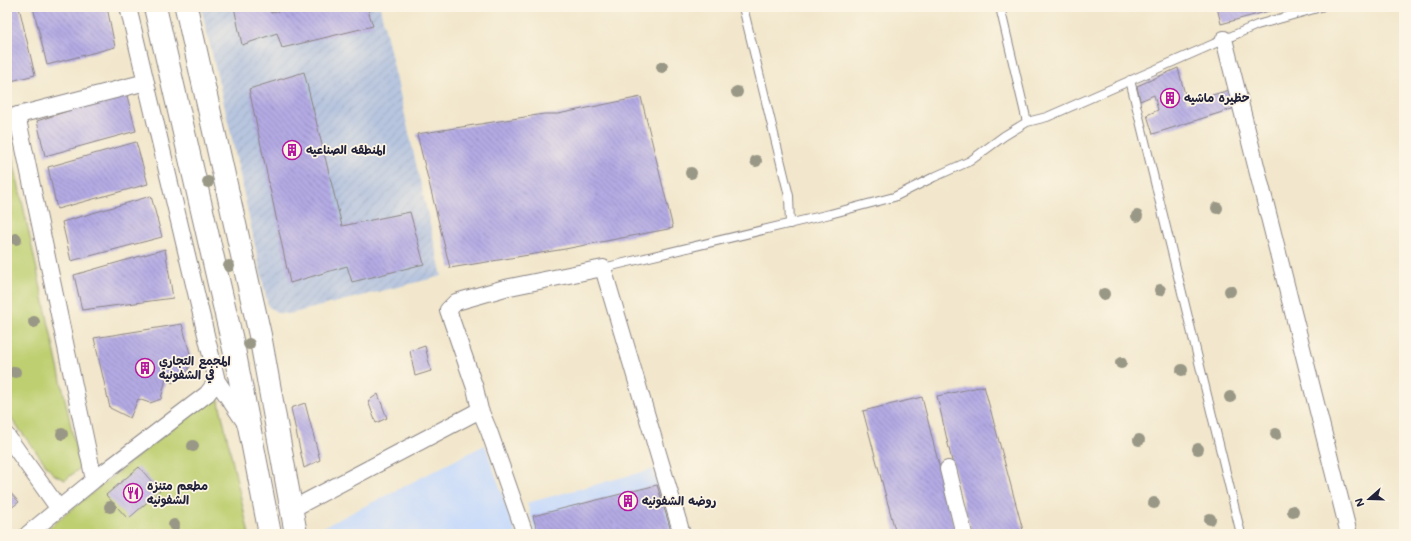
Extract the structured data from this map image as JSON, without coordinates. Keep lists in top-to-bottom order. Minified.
{"places":{"building":["حظيره ماشيه","المنطقه الصناعيه","المجمع التجاري في الشفونيه","روضه الشفونيه"],"restaurant":["مطعم متنزه الشفونيه"]},"north":"left"}
